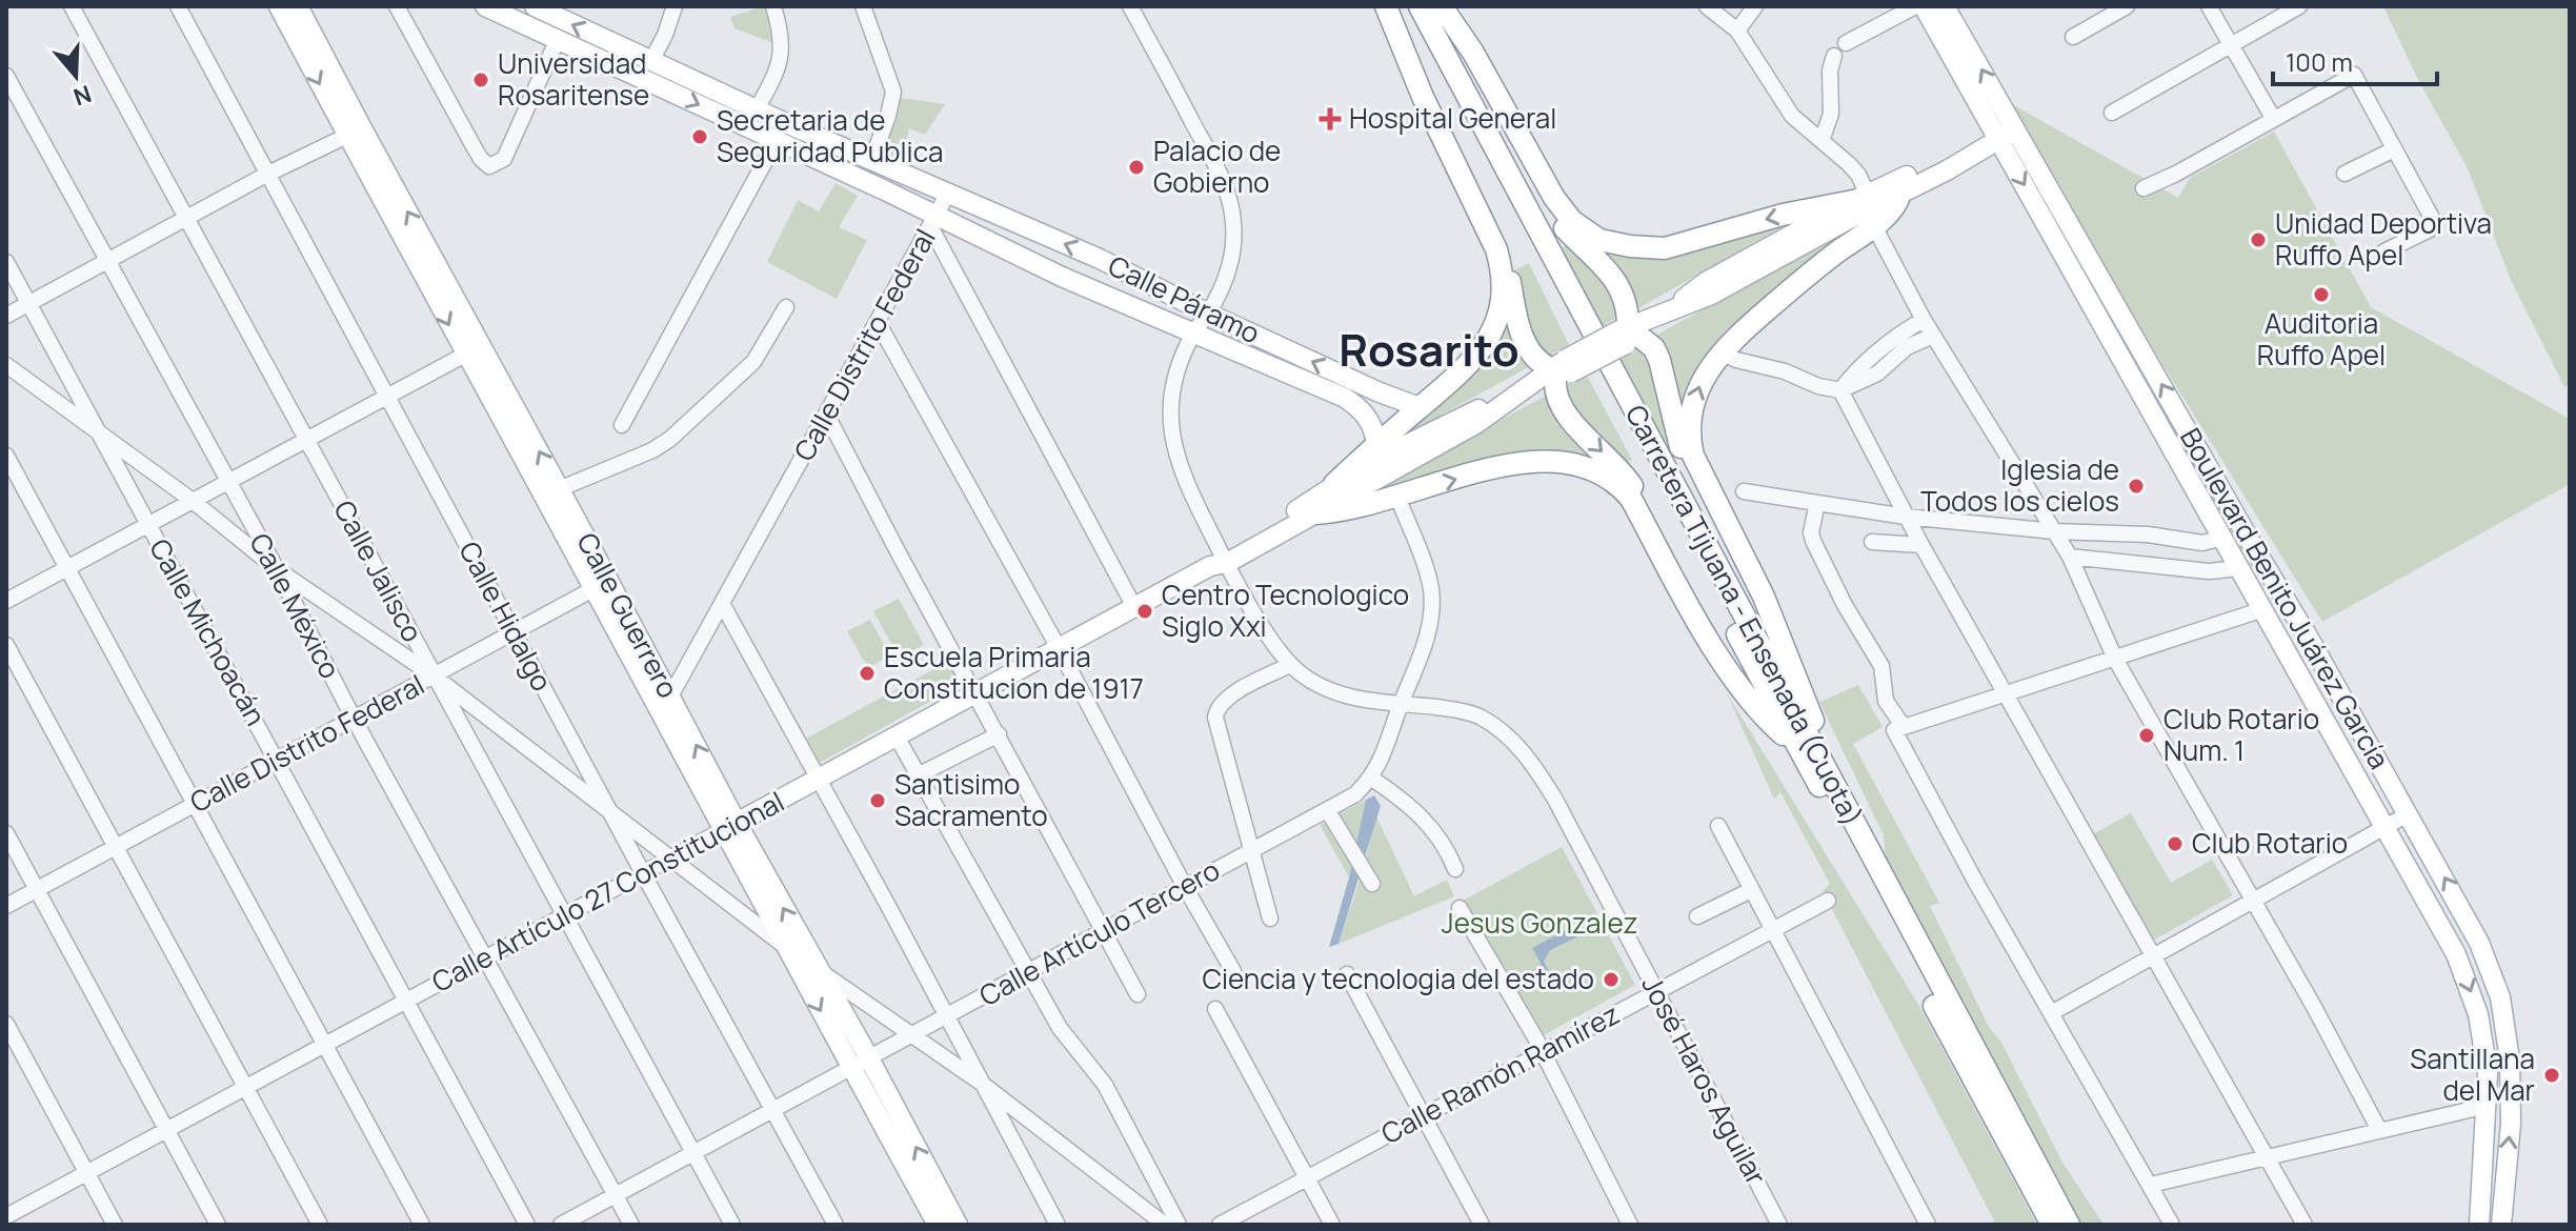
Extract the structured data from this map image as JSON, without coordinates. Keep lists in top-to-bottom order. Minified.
{"streets":{"highway":["Carretera Tijuana - Ensenada (Cuota)"],"main road":["Calle Páramo","Calle Distrito Federal","Boulevard Benito Juárez García","Calle Guerrero","Calle Artículo 27 Constitucional"],"street":["Calle Jalisco","Calle México","Calle Hidalgo","Calle Michoacán","Calle Artículo Tercero","Calle Ramón Ramírez","José Haros Aguilar"]},"crossings":[["Calle Páramo","Calle Distrito Federal"],["Calle Páramo","José Haros Aguilar"],["Calle Distrito Federal","Calle Jalisco"],["Calle Distrito Federal","Calle México"],["Calle Distrito Federal","Calle Guerrero"],["Calle Distrito Federal","Calle Hidalgo"],["Calle Distrito Federal","Calle Michoacán"],["Calle Jalisco","Calle Artículo 27 Constitucional"],["Calle Jalisco","Calle Artículo Tercero"],["Boulevard Benito Juárez García","Calle Artículo 27 Constitucional"],["Calle México","Calle Artículo 27 Constitucional"],["Calle México","Calle Artículo Tercero"],["Calle Guerrero","Calle Artículo 27 Constitucional"],["Calle Guerrero","Calle Artículo Tercero"],["Calle Hidalgo","Calle Artículo 27 Constitucional"],["Calle Hidalgo","Calle Artículo Tercero"],["Calle Michoacán","Calle Artículo 27 Constitucional"],["Calle Artículo 27 Constitucional","José Haros Aguilar"],["Calle Artículo Tercero","José Haros Aguilar"],["Calle Ramón Ramírez","José Haros Aguilar"]],"districts":["Rosarito"],"parks":["Jesus Gonzalez"],"places":{"other":["Universidad Rosaritense","Secretaria de Seguridad Publica","Palacio de Gobierno","Unidad Deportiva Ruffo Apel","Auditoria Ruffo Apel","Iglesia de Todos los cielos","Centro Tecnologico Siglo Xxi","Escuela Primaria Constitucion de 1917","Club Rotario Num. 1","Santisimo Sacramento","Club Rotario","Ciencia y tecnologia del estado","Santillana del Mar"],"health":["Hospital General"]},"scale_bar":"100 m","north":"bottom"}
